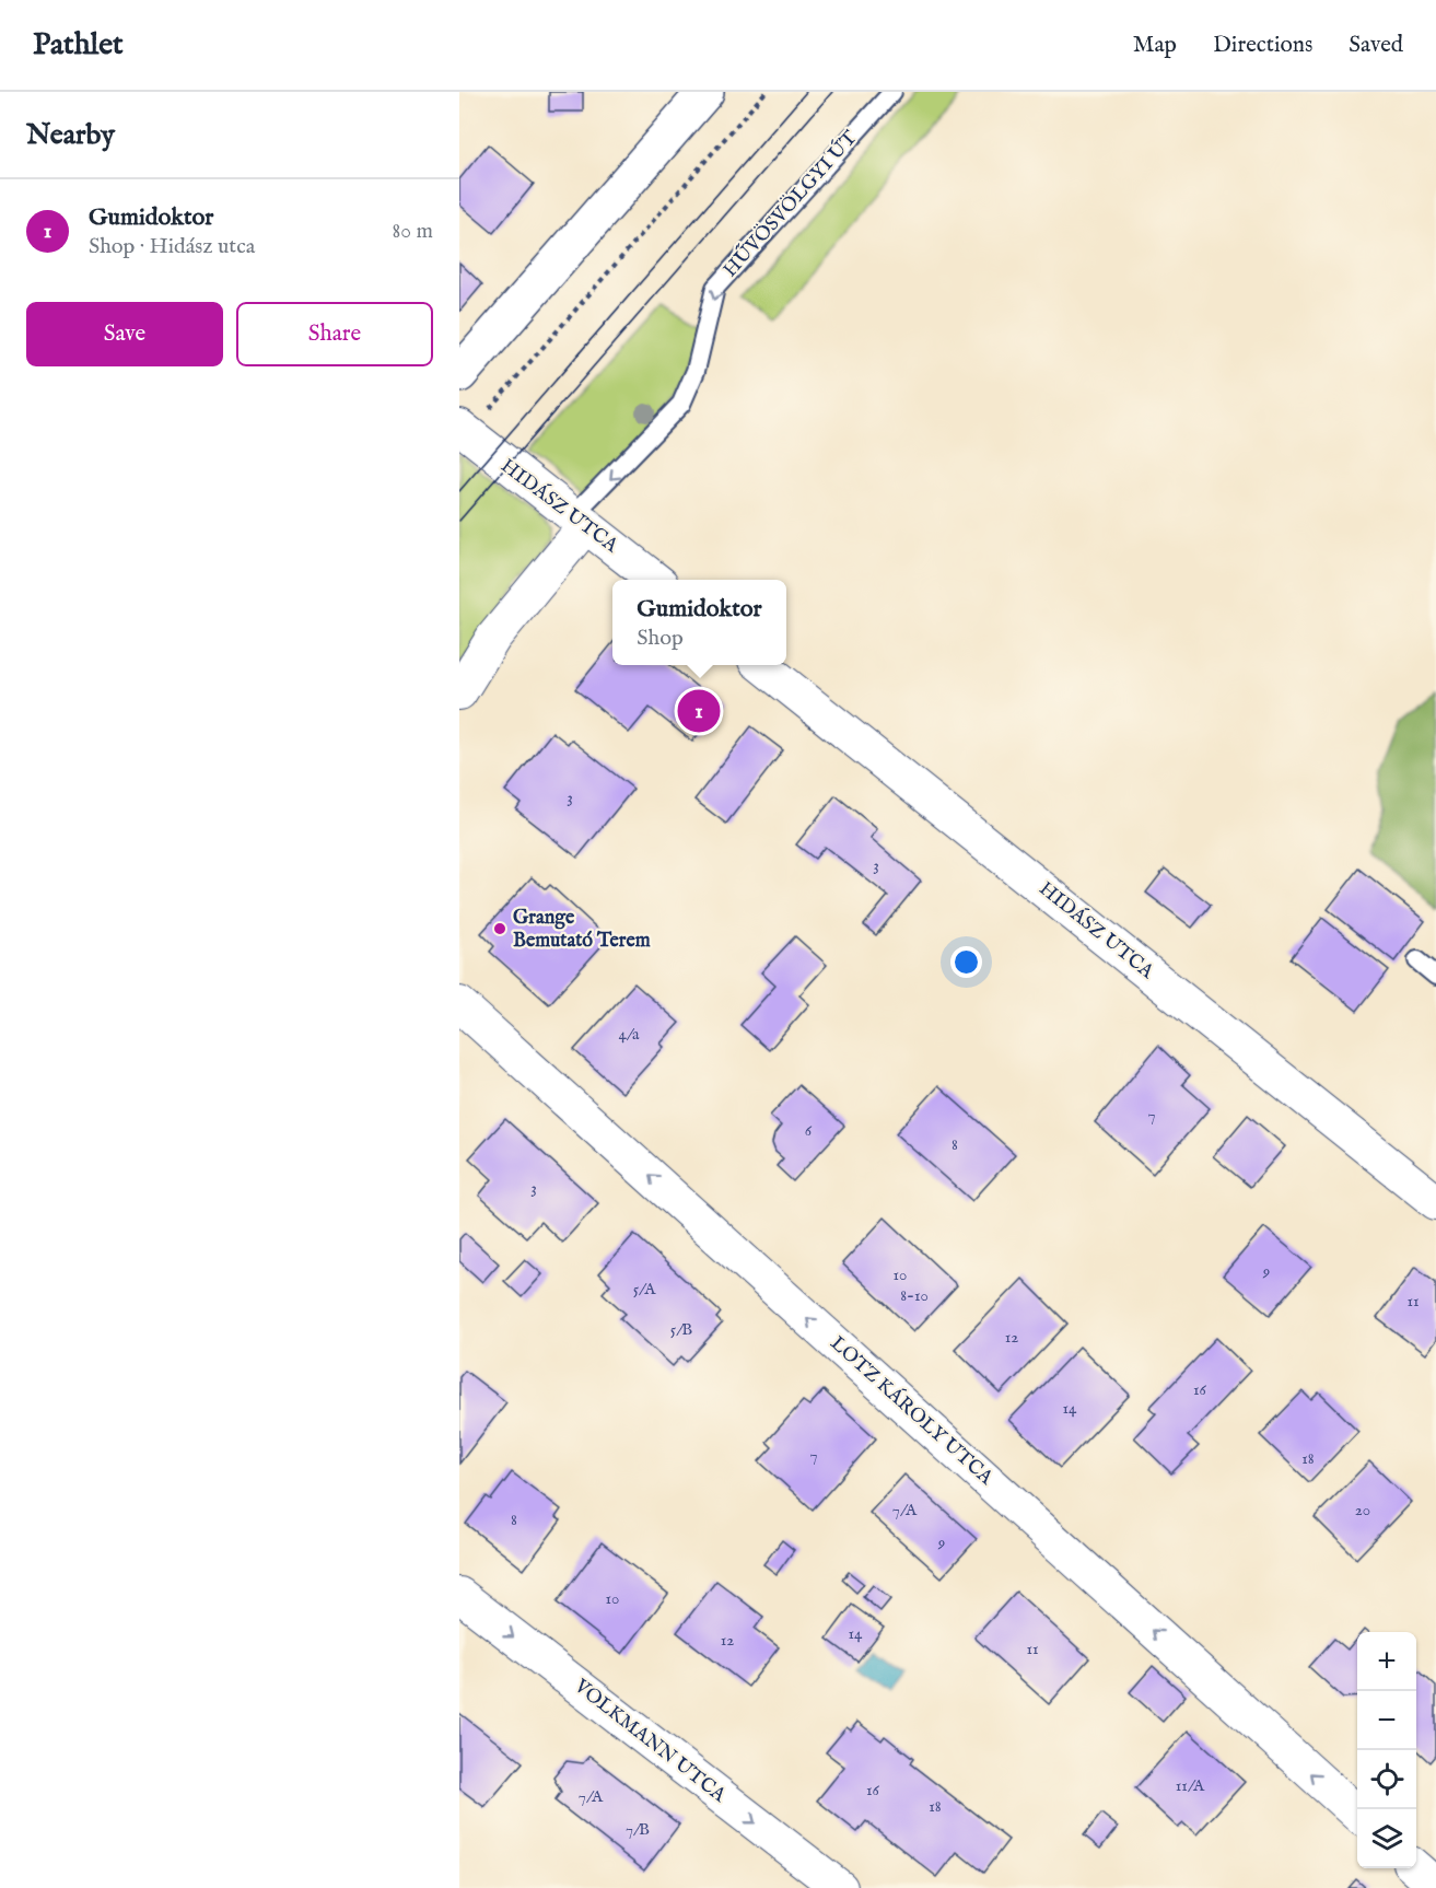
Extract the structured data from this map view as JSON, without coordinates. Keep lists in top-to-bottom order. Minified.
{"streets":{"street":["HŰVÖSVÖLGYI ÚT","HIDÁSZ UTCA","LOTZ KÁROLY UTCA","VOLKMANN UTCA"]},"crossings":[["HŰVÖSVÖLGYI ÚT","HIDÁSZ UTCA"]],"one_way":["HŰVÖSVÖLGYI ÚT","LOTZ KÁROLY UTCA","VOLKMANN UTCA"],"places":["Grange Bemutató Terem"],"house_numbers":["3","3","4/a","7","6","8","3","9","10","5/A","8-10","11","5/B","12","16","14","7","18","7/A","20","8","9","10","14","12","11","11/A","16","7/A","18","7/B"],"page":{"header":"Pathlet","nav":["Map","Directions","Saved"],"heading":"Nearby","list":[{"mark":"1","name":"Gumidoktor","note":"Shop · Hidász utca","value":"80 m"}],"buttons":["Save","Share"],"popup":["Gumidoktor","Shop"],"pins":"1","map_buttons":["+","−"]}}
